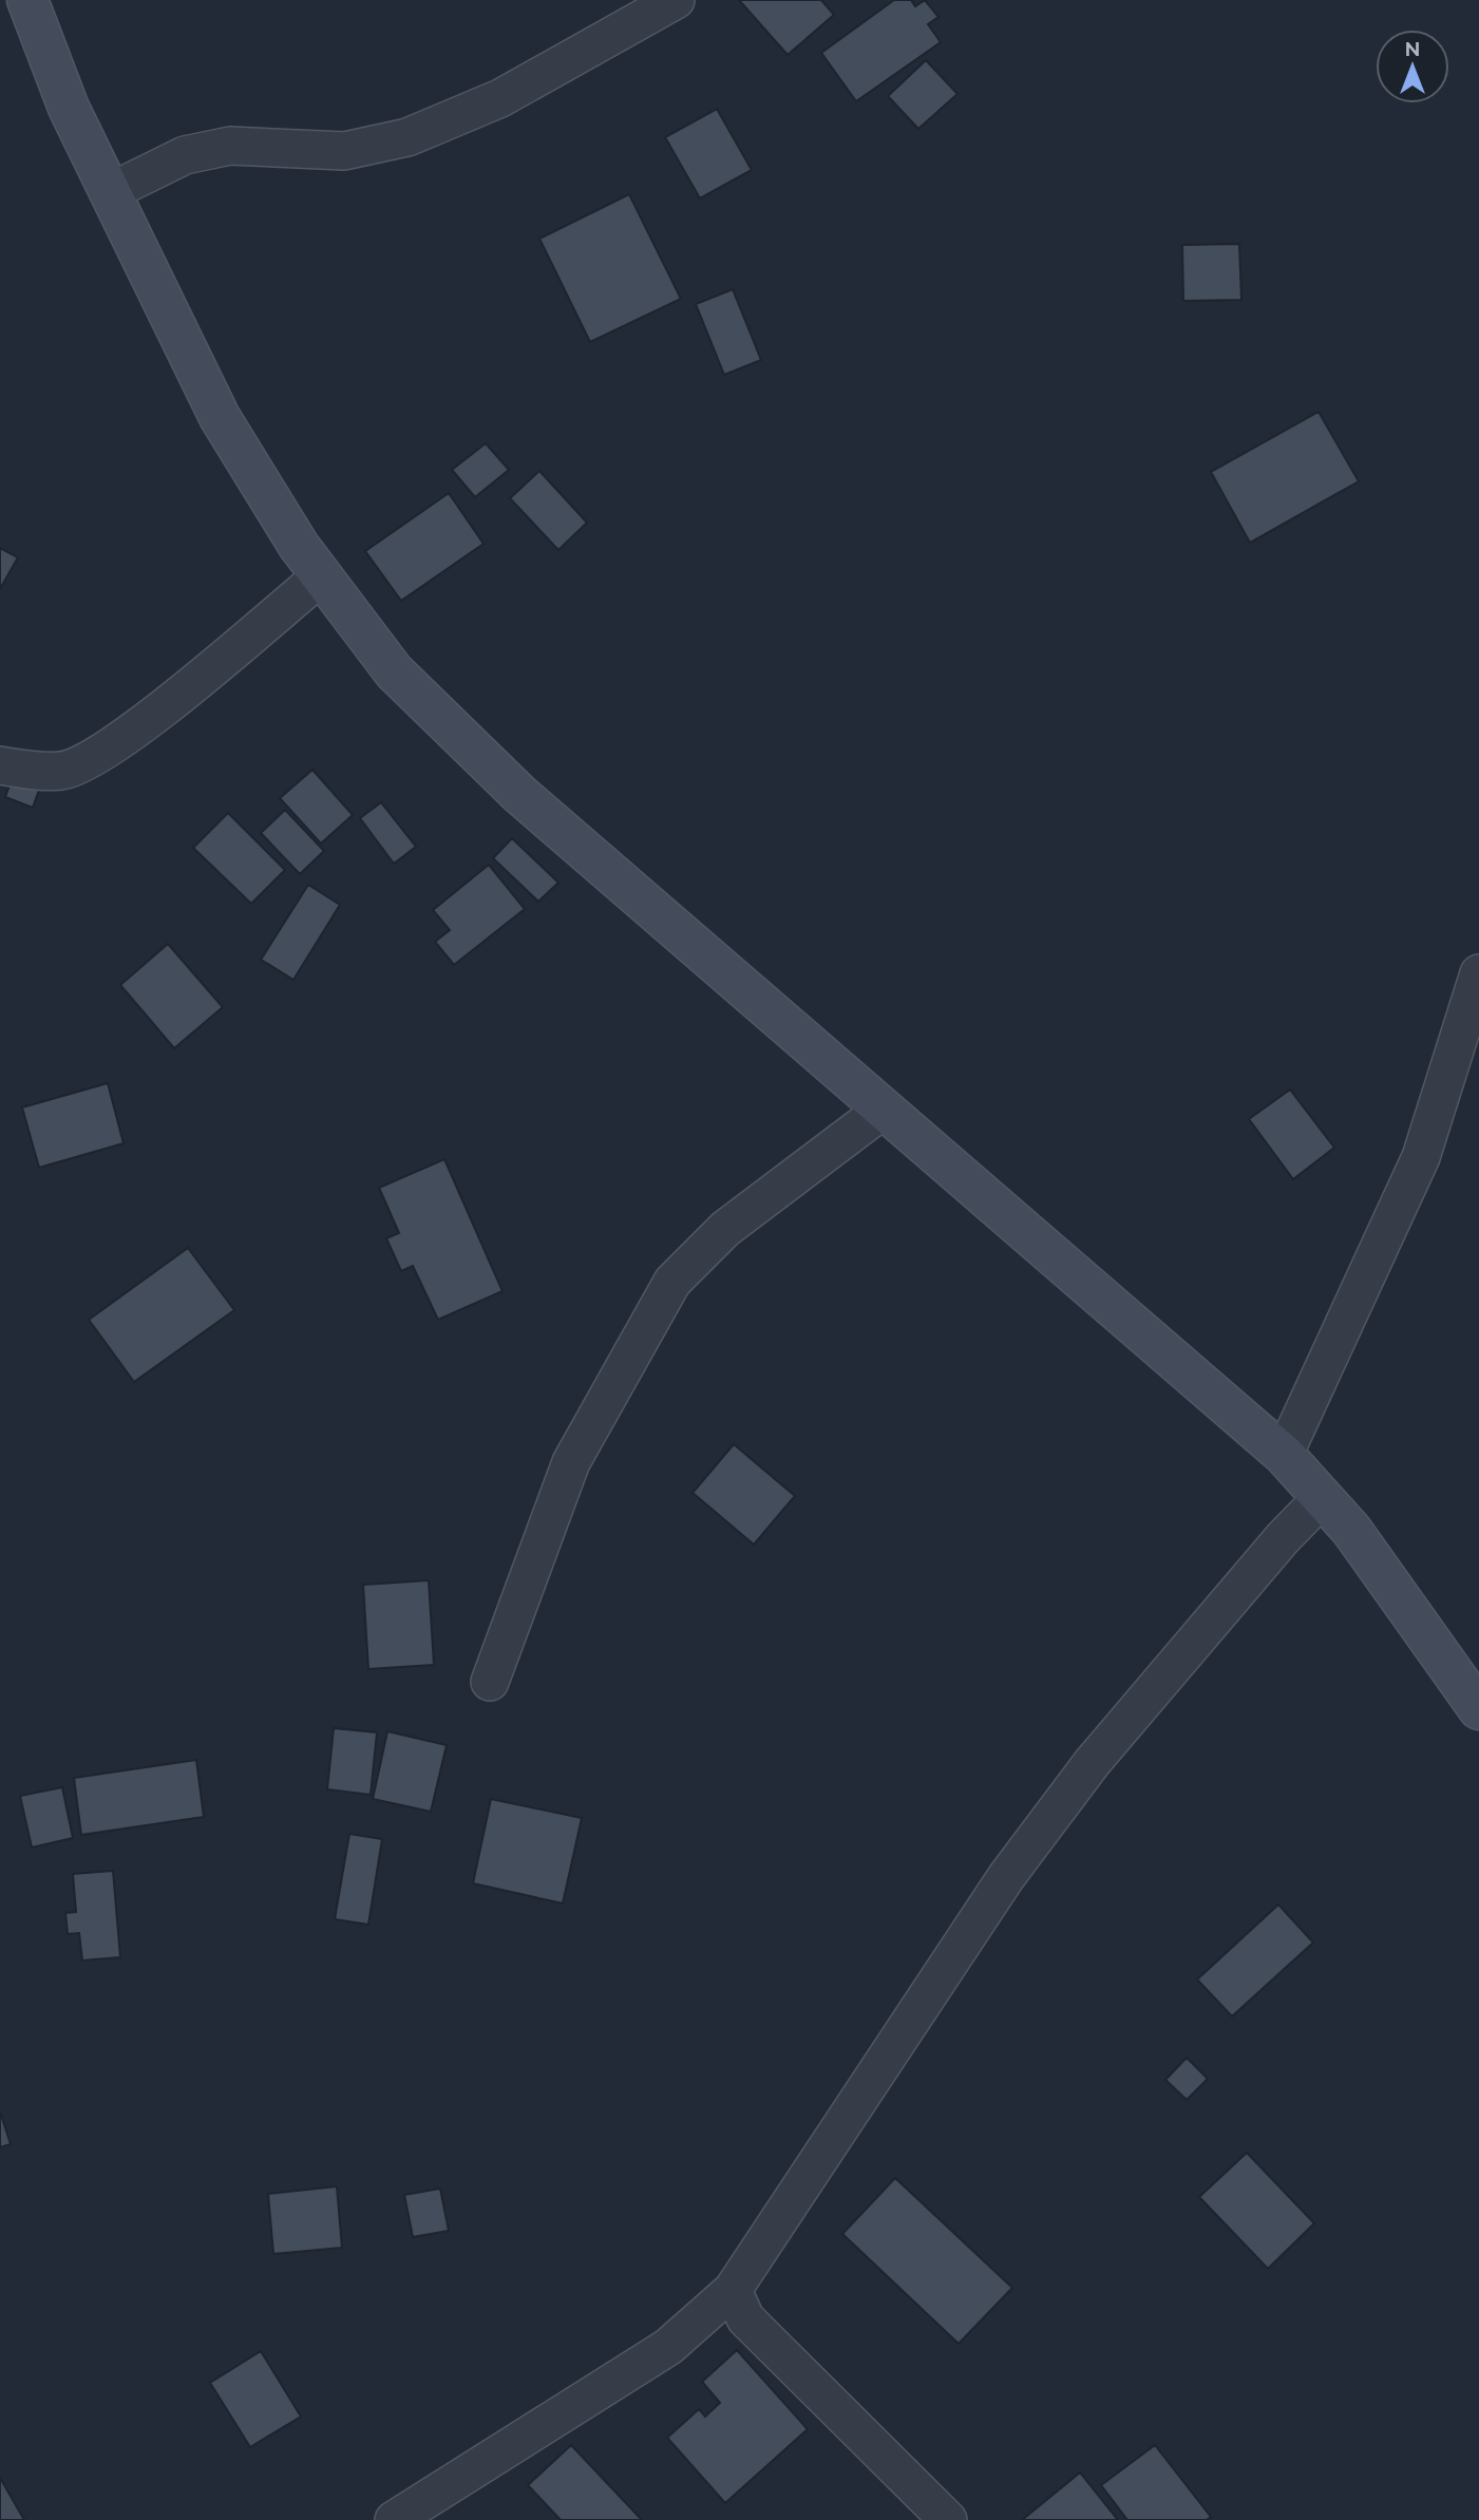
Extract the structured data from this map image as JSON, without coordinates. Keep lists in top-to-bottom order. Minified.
{"north":"top"}
